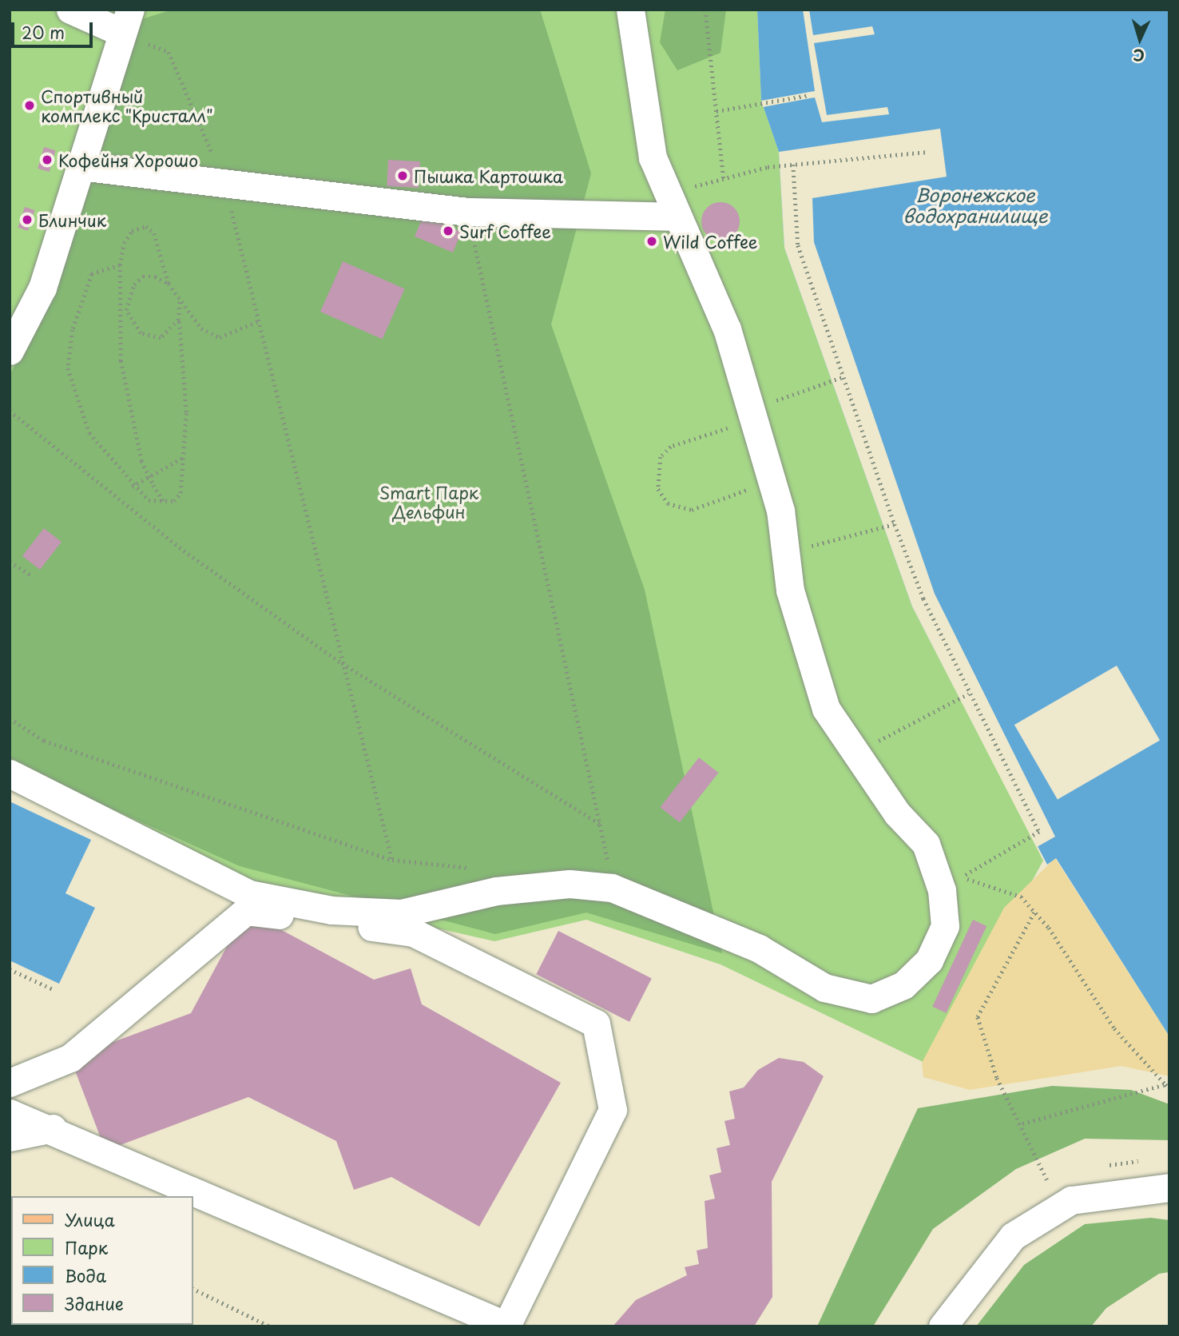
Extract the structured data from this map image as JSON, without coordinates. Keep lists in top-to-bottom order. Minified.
{"water":["Воронежское водохранилище"],"parks":["Smart Парк Дельфин"],"places":["Спортивный комплекс \"Кристалл\"","Кофейня Хорошо","Пышка Картошка","Блинчик","Surf Coffee","Wild Coffee"],"legend":["Улица","Парк","Вода","Здание"],"scale_bar":"20 m","north":"bottom"}
